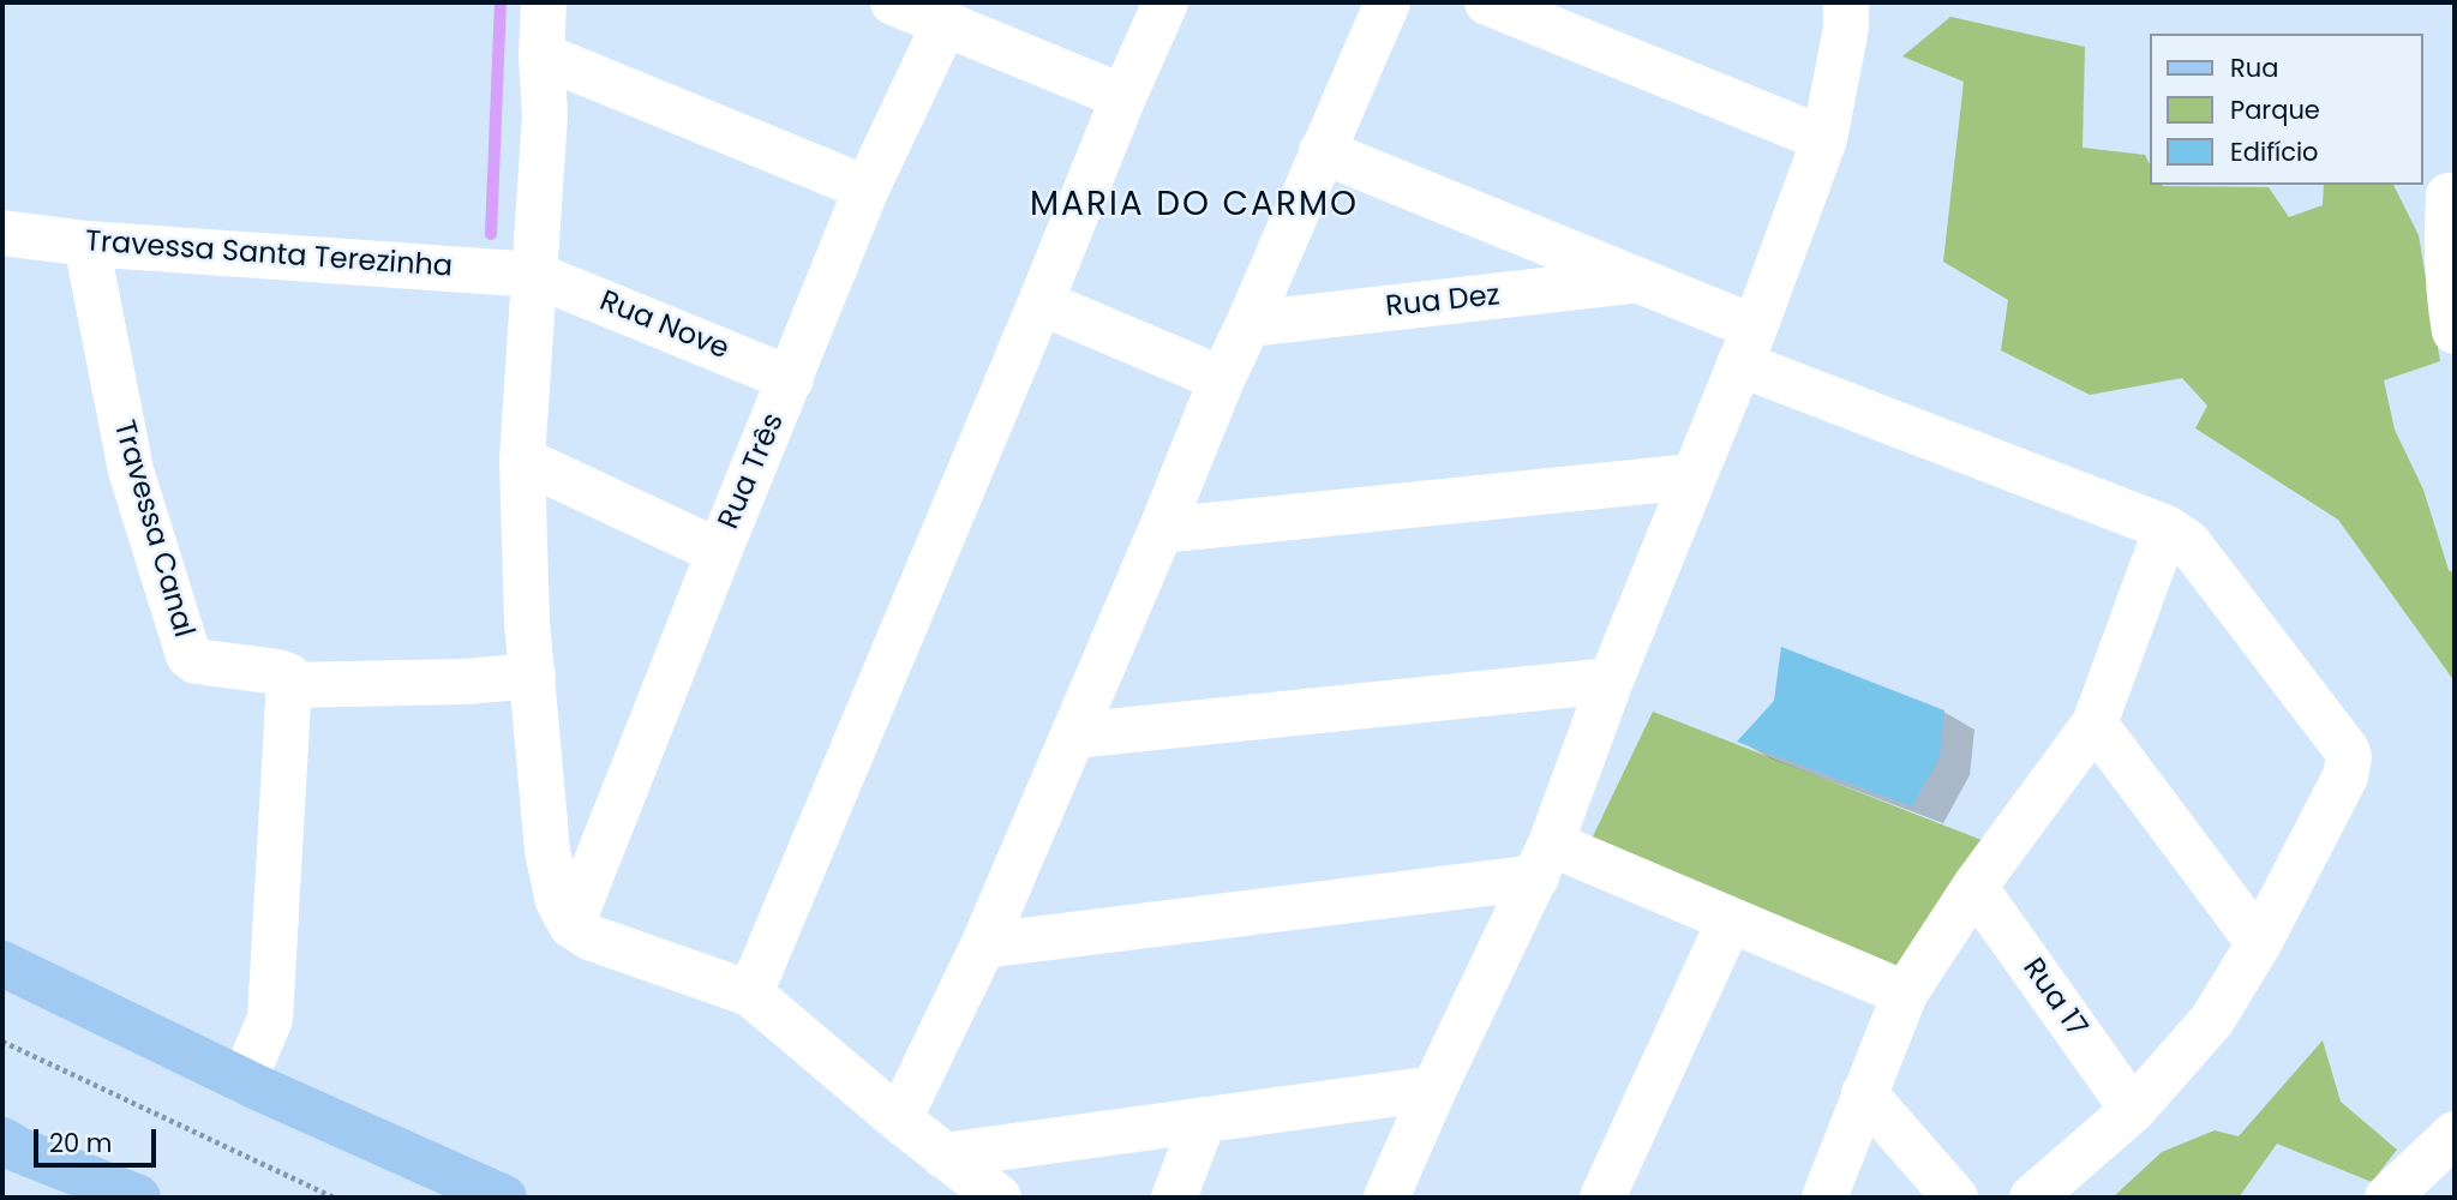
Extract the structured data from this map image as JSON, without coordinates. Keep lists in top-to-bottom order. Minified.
{"streets":{"street":["Travessa Santa Terezinha","Rua Dez","Rua Nove","Rua Três","Travessa Canal","Rua 17"]},"crossings":[["Travessa Santa Terezinha","Rua Nove"],["Travessa Santa Terezinha","Travessa Canal"],["Rua Nove","Rua Três"]],"districts":["MARIA DO CARMO"],"legend":["Rua","Parque","Edifício"],"scale_bar":"20 m"}
